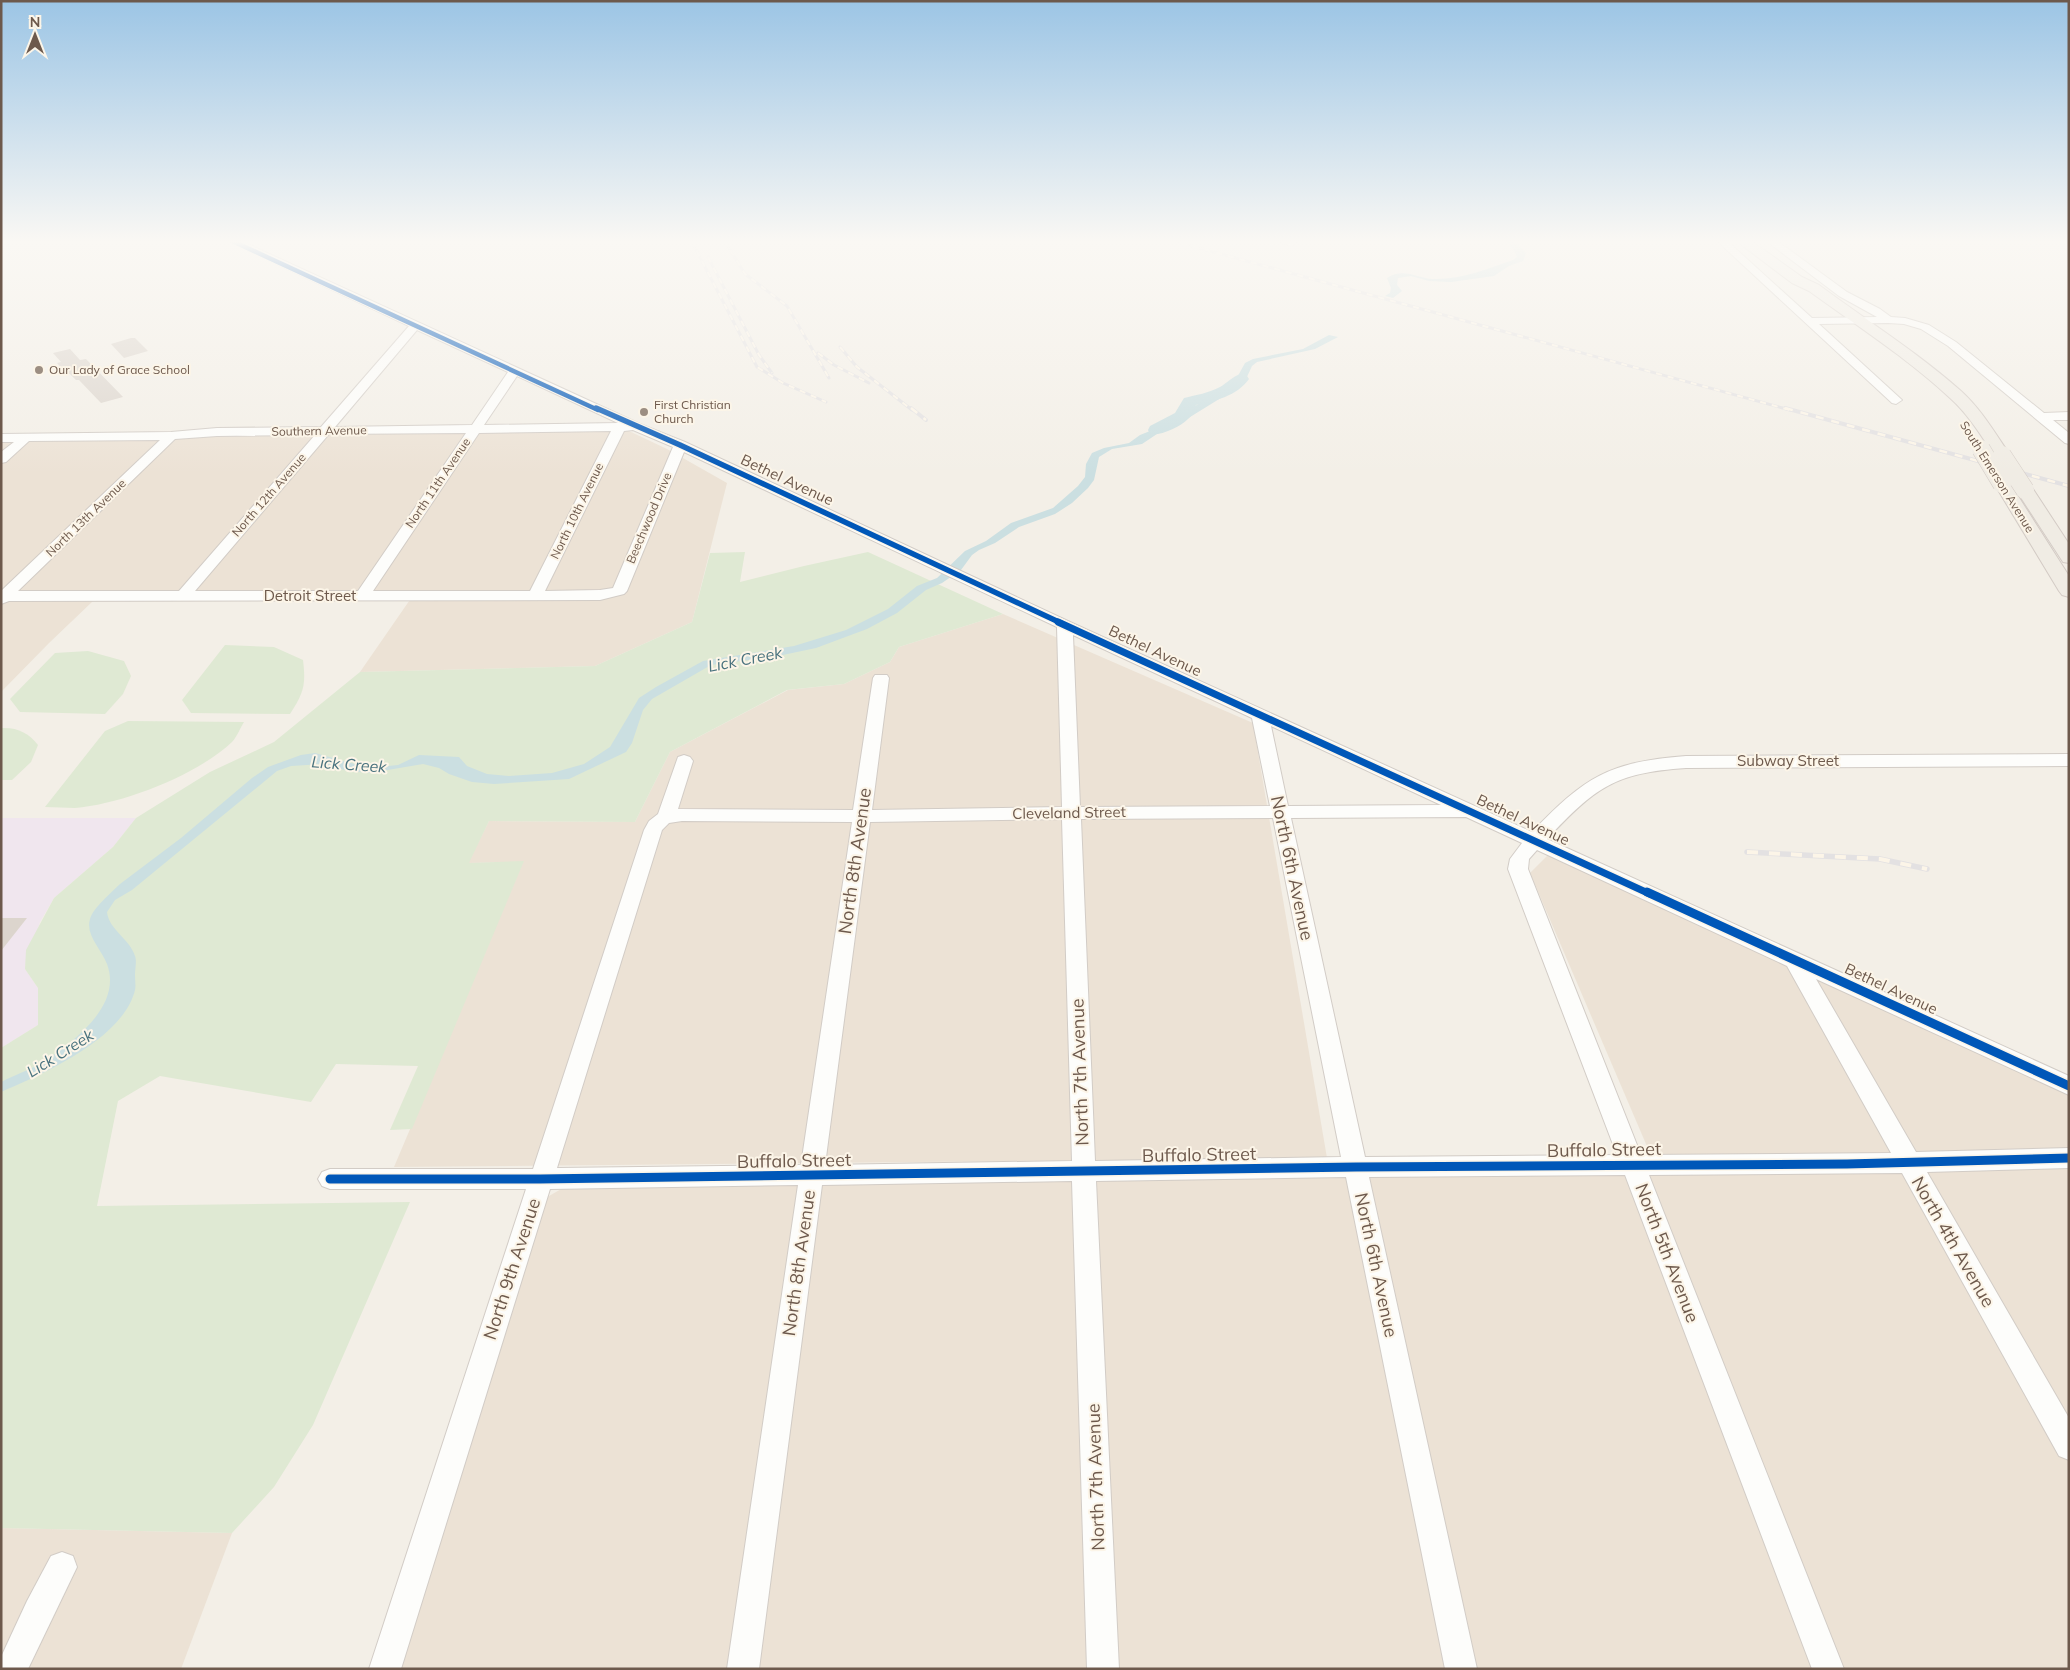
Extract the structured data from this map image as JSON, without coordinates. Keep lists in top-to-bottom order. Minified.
{"streets":{"main road":["South Emerson Avenue"],"street":["Southern Avenue","Bethel Avenue","North 11th Avenue","North 12th Avenue","North 10th Avenue","North 13th Avenue","Beechwood Drive","Detroit Street","Subway Street","Cleveland Street","North 8th Avenue","North 6th Avenue","North 7th Avenue","Buffalo Street","North 4th Avenue","North 5th Avenue","North 9th Avenue"]},"crossings":[["Southern Avenue","Bethel Avenue"],["Southern Avenue","North 11th Avenue"],["Southern Avenue","North 12th Avenue"],["Southern Avenue","North 10th Avenue"],["Southern Avenue","North 13th Avenue"],["Bethel Avenue","North 11th Avenue"],["Bethel Avenue","North 12th Avenue"],["Bethel Avenue","Beechwood Drive"],["Bethel Avenue","Subway Street"],["Bethel Avenue","Cleveland Street"],["Bethel Avenue","North 6th Avenue"],["Bethel Avenue","North 7th Avenue"],["Bethel Avenue","North 4th Avenue"],["Bethel Avenue","North 5th Avenue"],["North 11th Avenue","Detroit Street"],["North 12th Avenue","Detroit Street"],["North 10th Avenue","Detroit Street"],["North 13th Avenue","Detroit Street"],["Beechwood Drive","Detroit Street"],["Subway Street","North 5th Avenue"],["Cleveland Street","North 8th Avenue"],["Cleveland Street","North 6th Avenue"],["Cleveland Street","North 7th Avenue"],["Cleveland Street","North 9th Avenue"],["North 8th Avenue","Buffalo Street"],["North 6th Avenue","Buffalo Street"],["North 7th Avenue","Buffalo Street"],["Buffalo Street","North 4th Avenue"],["Buffalo Street","North 5th Avenue"],["Buffalo Street","North 9th Avenue"]],"water":["Lick Creek"],"places":["Our Lady of Grace School","First Christian Church"],"north":"top"}
